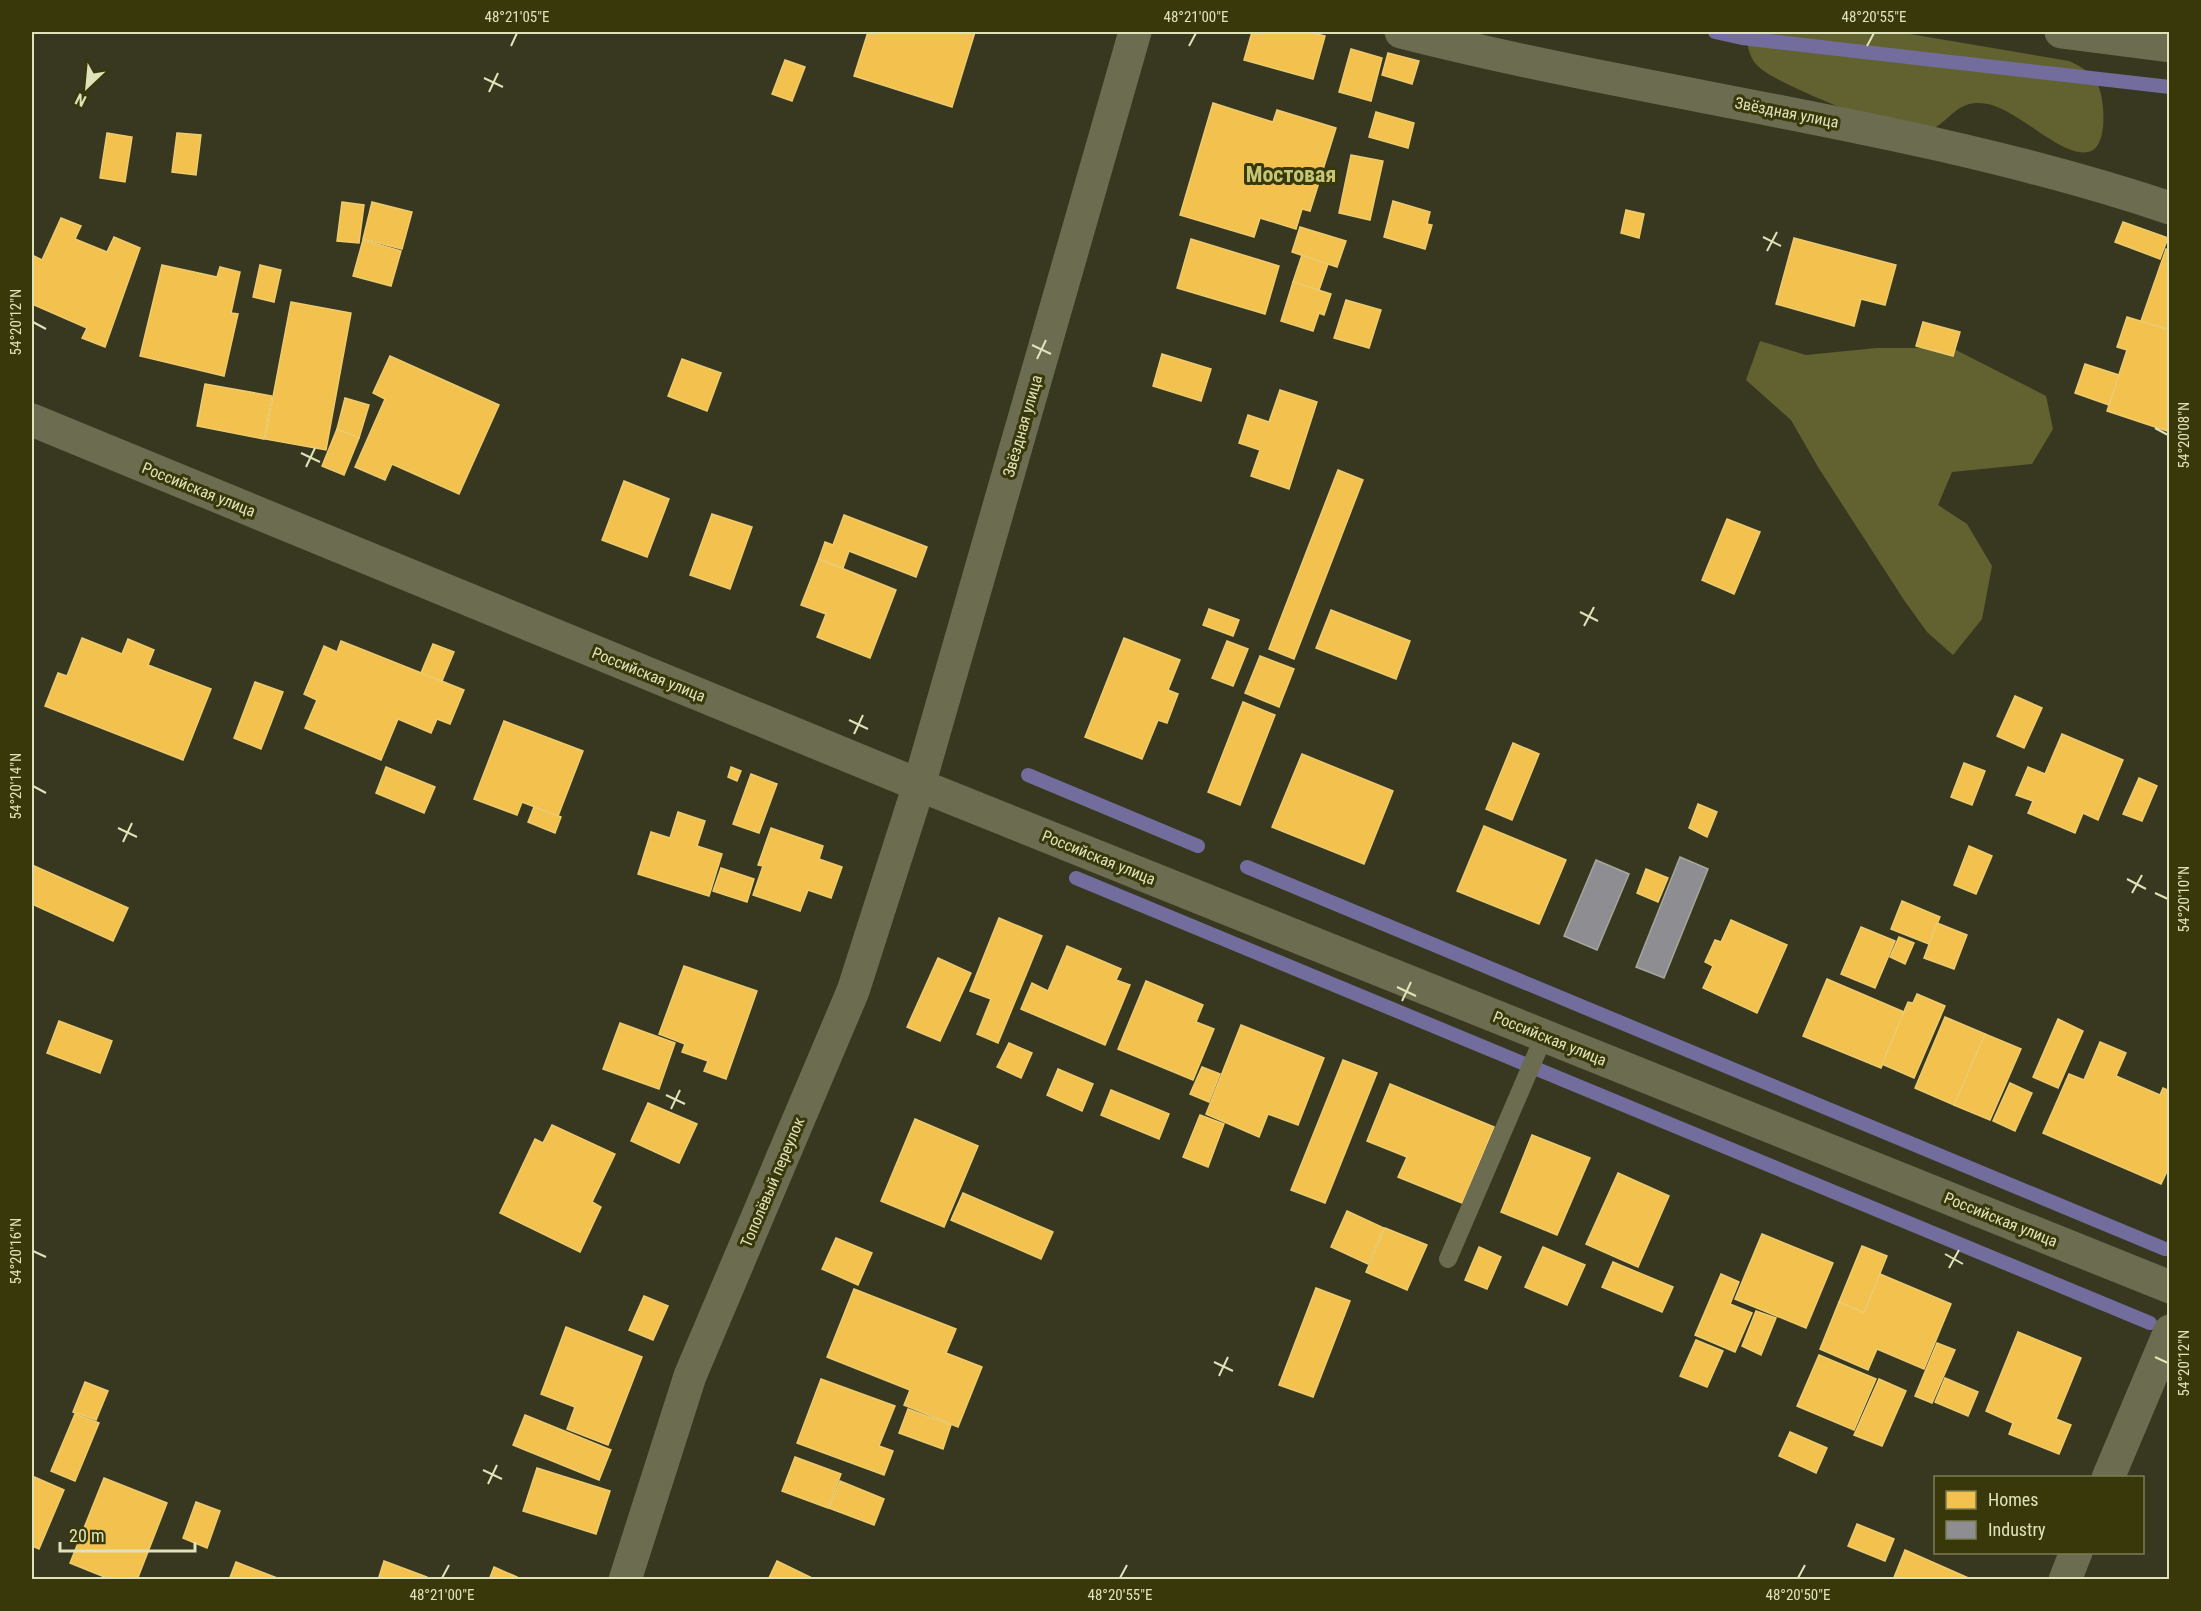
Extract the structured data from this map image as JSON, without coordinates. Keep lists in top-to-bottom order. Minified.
{"streets":{"street":["Звёздная улица","Российская улица","Тополёвый переулок"]},"crossings":[["Звёздная улица","Российская улица"],["Звёздная улица","Тополёвый переулок"],["Российская улица","Тополёвый переулок"]],"districts":["Мостовая"],"legend":["Homes","Industry"],"scale_bar":"20 m","north":"bottom left","coordinates":["48°21'05\"E","48°21'00\"E","48°20'55\"E","54°20'12\"N","54°20'08\"N","54°20'14\"N","54°20'10\"N","54°20'16\"N","48°20'50\"E"]}
